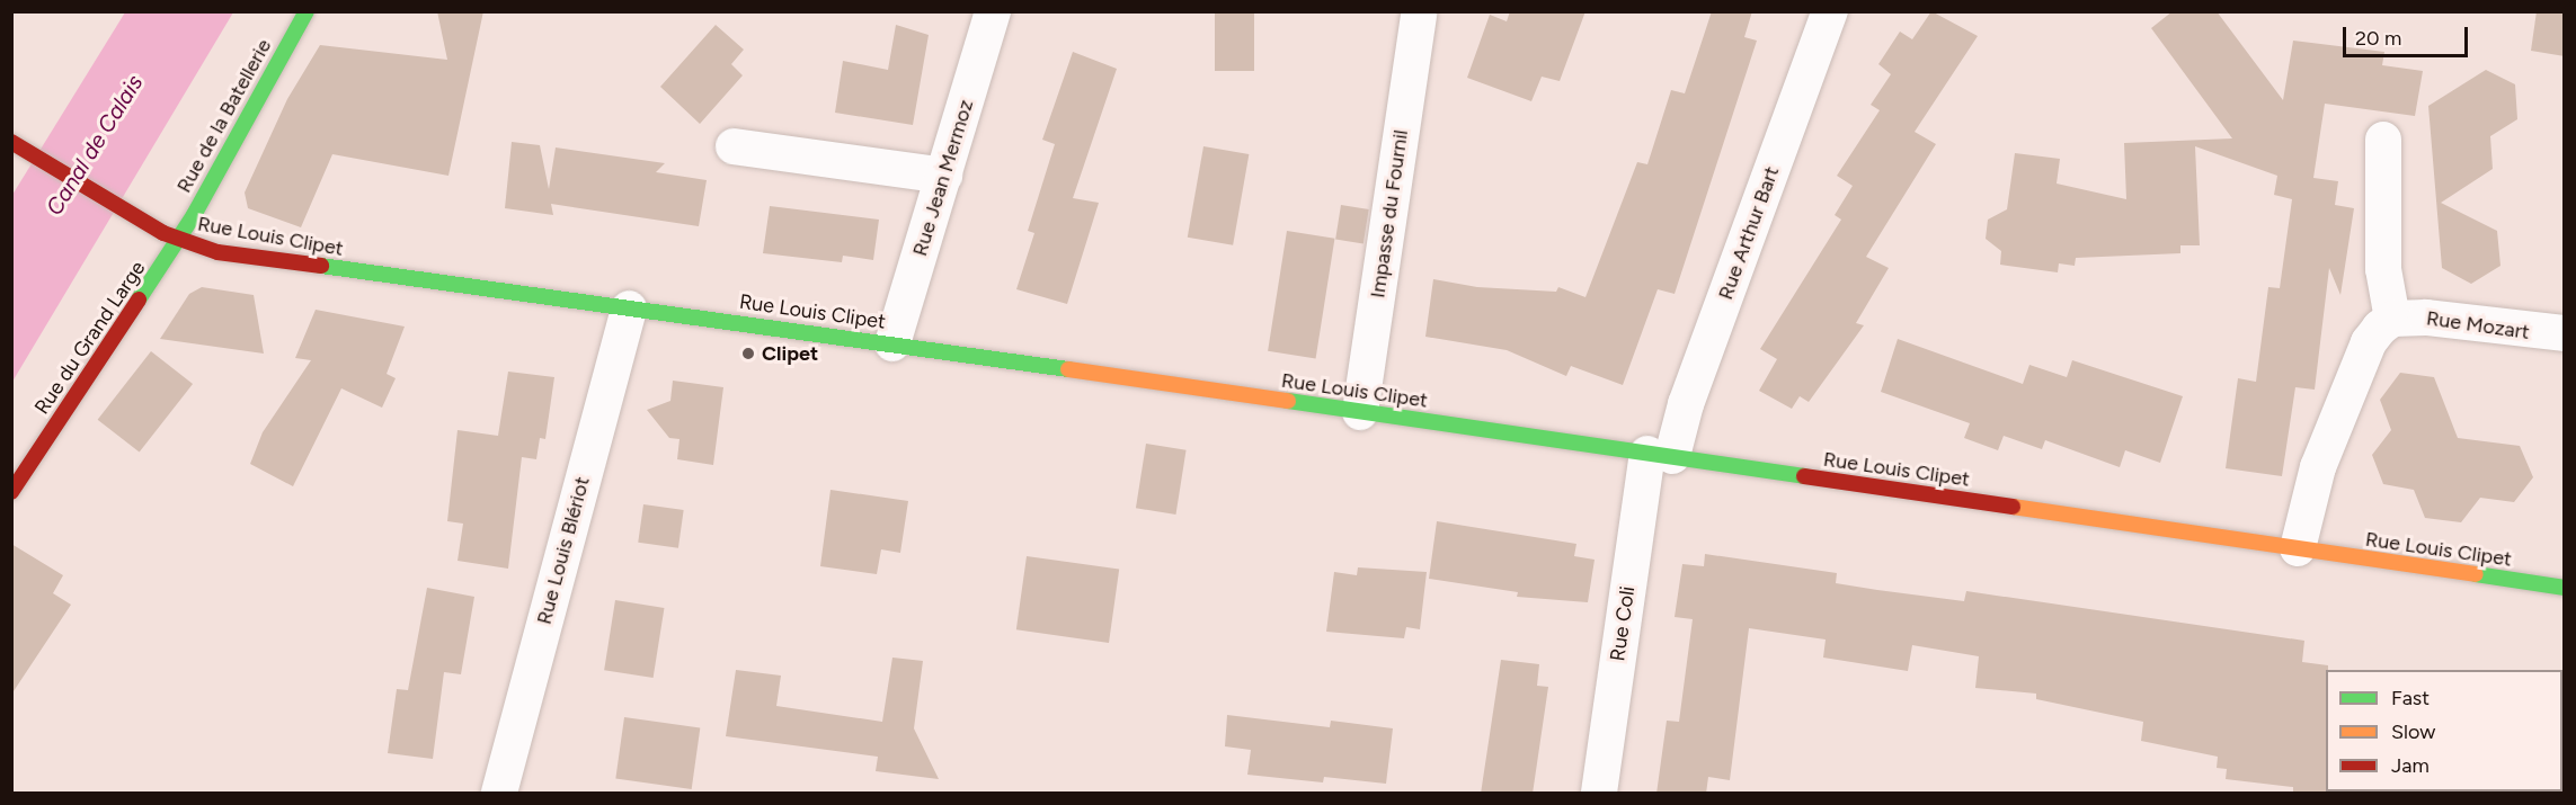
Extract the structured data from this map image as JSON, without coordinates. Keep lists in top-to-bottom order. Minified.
{"streets":{"street":["Rue de la Batellerie","Rue Jean Mermoz","Impasse du Fournil","Rue Arthur Bart","Rue Louis Clipet","Rue Mozart","Rue du Grand Large","Rue Louis Blériot","Rue Coli"]},"crossings":[["Rue de la Batellerie","Rue Louis Clipet"],["Rue de la Batellerie","Rue du Grand Large"],["Rue Jean Mermoz","Rue Louis Clipet"],["Impasse du Fournil","Rue Louis Clipet"],["Rue Arthur Bart","Rue Louis Clipet"],["Rue Arthur Bart","Rue Coli"],["Rue Louis Clipet","Rue du Grand Large"],["Rue Louis Clipet","Rue Louis Blériot"],["Rue Louis Clipet","Rue Coli"]],"water":["Canal de Calais"],"places":["Clipet"],"legend":["Fast","Slow","Jam"],"scale_bar":"20 m"}
